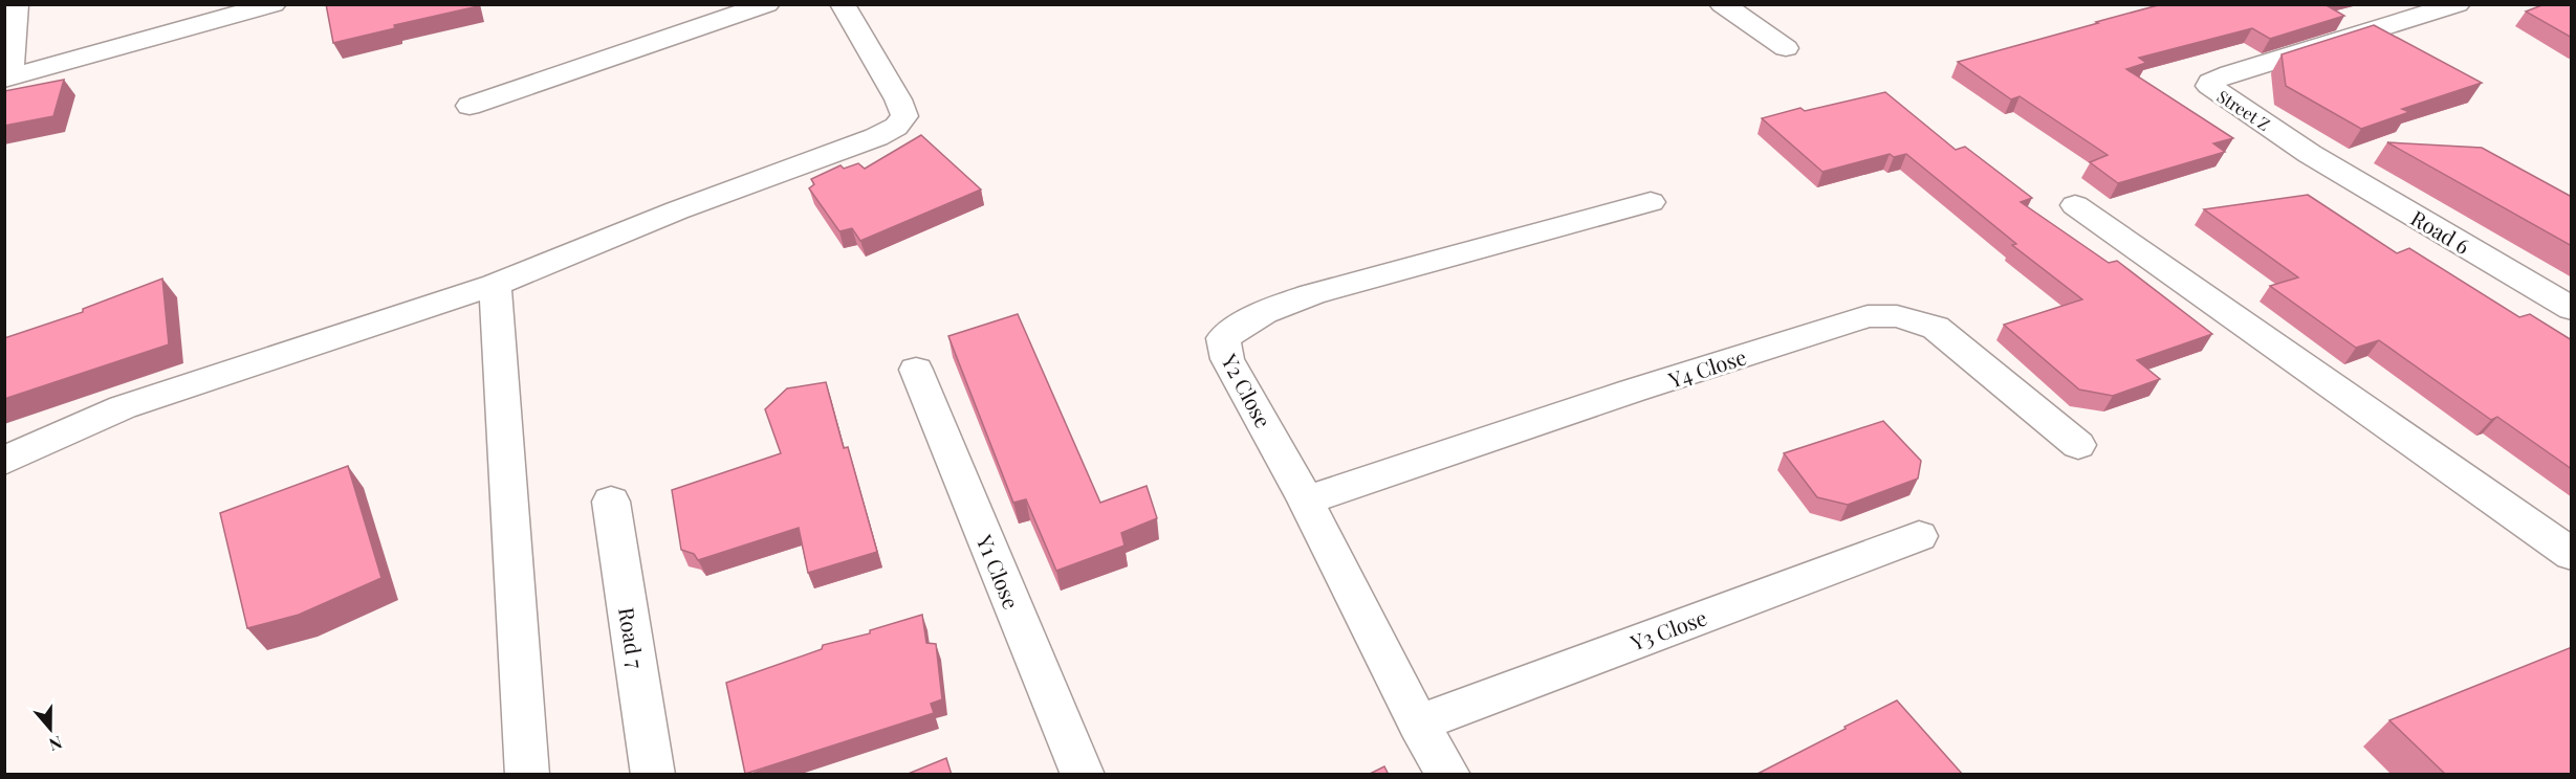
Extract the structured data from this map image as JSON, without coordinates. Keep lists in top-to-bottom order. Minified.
{"streets":{"street":["Street Z","Road 6","Y4 Close","Y2 Close","Y1 Close","Y3 Close","Road 7"]},"crossings":[["Street Z","Road 6"],["Y4 Close","Y2 Close"],["Y2 Close","Y3 Close"]],"north":"bottom"}
